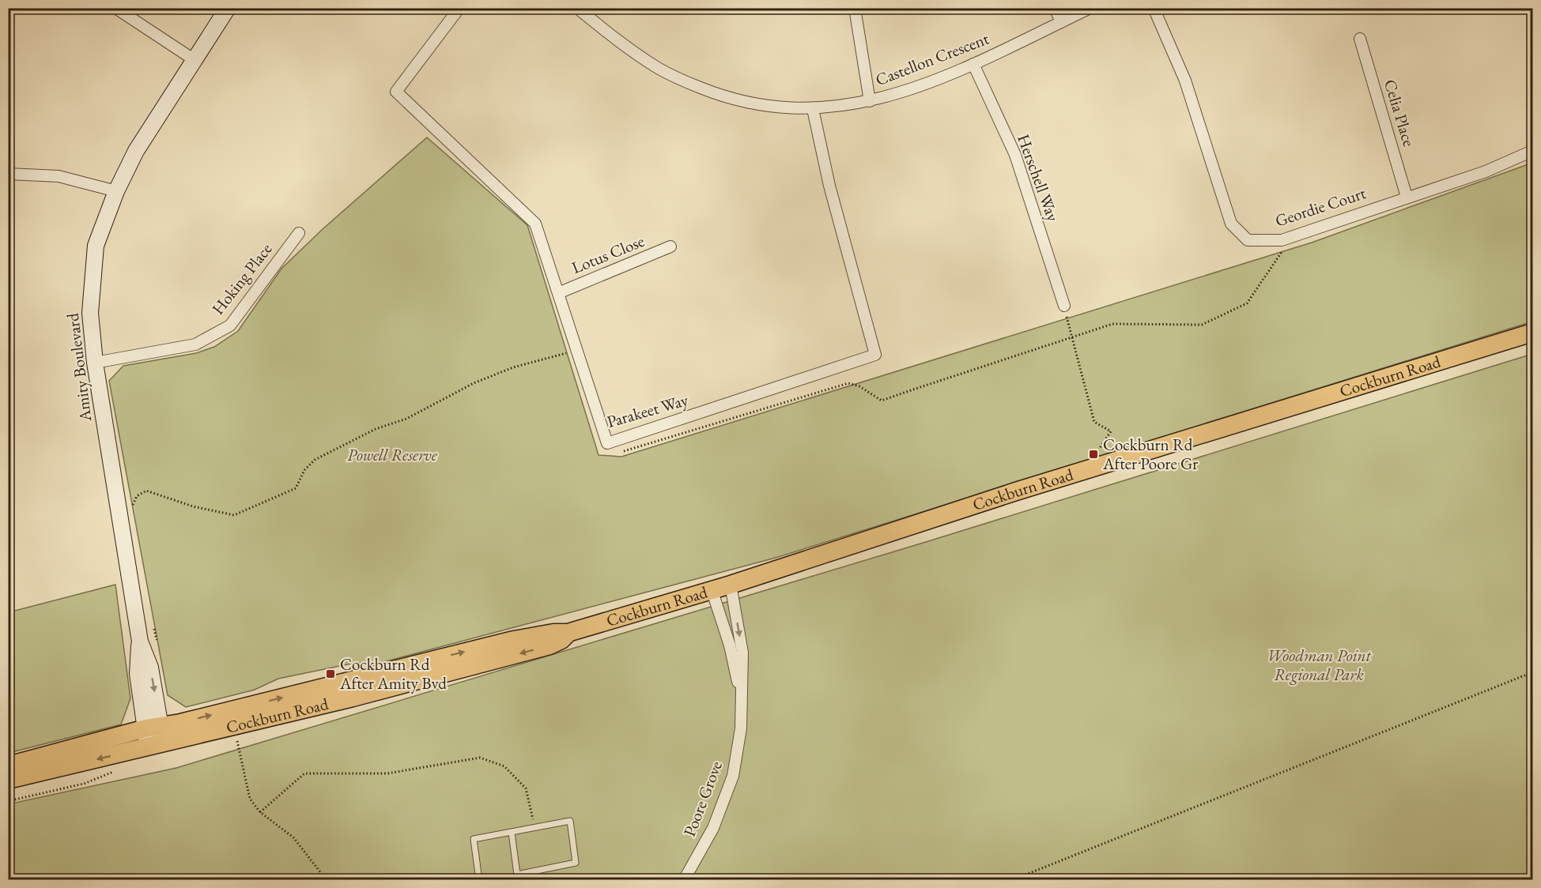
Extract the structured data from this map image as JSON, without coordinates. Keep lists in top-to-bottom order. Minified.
{"streets":{"main road":["Cockburn Road"],"street":["Castellon Crescent","Celia Place","Herschell Way","Geordie Court","Lotus Close","Hoking Place","Amity Boulevard","Parakeet Way","Poore Grove"]},"crossings":[["Castellon Crescent","Herschell Way"],["Castellon Crescent","Parakeet Way"],["Celia Place","Geordie Court"],["Lotus Close","Parakeet Way"],["Hoking Place","Amity Boulevard"],["Amity Boulevard","Cockburn Road"],["Cockburn Road","Poore Grove"]],"parks":["Powell Reserve","Woodman Point Regional Park"],"places":{"transit":["Cockburn Rd After Poore Gr","Cockburn Rd After Amity Bvd"]}}
